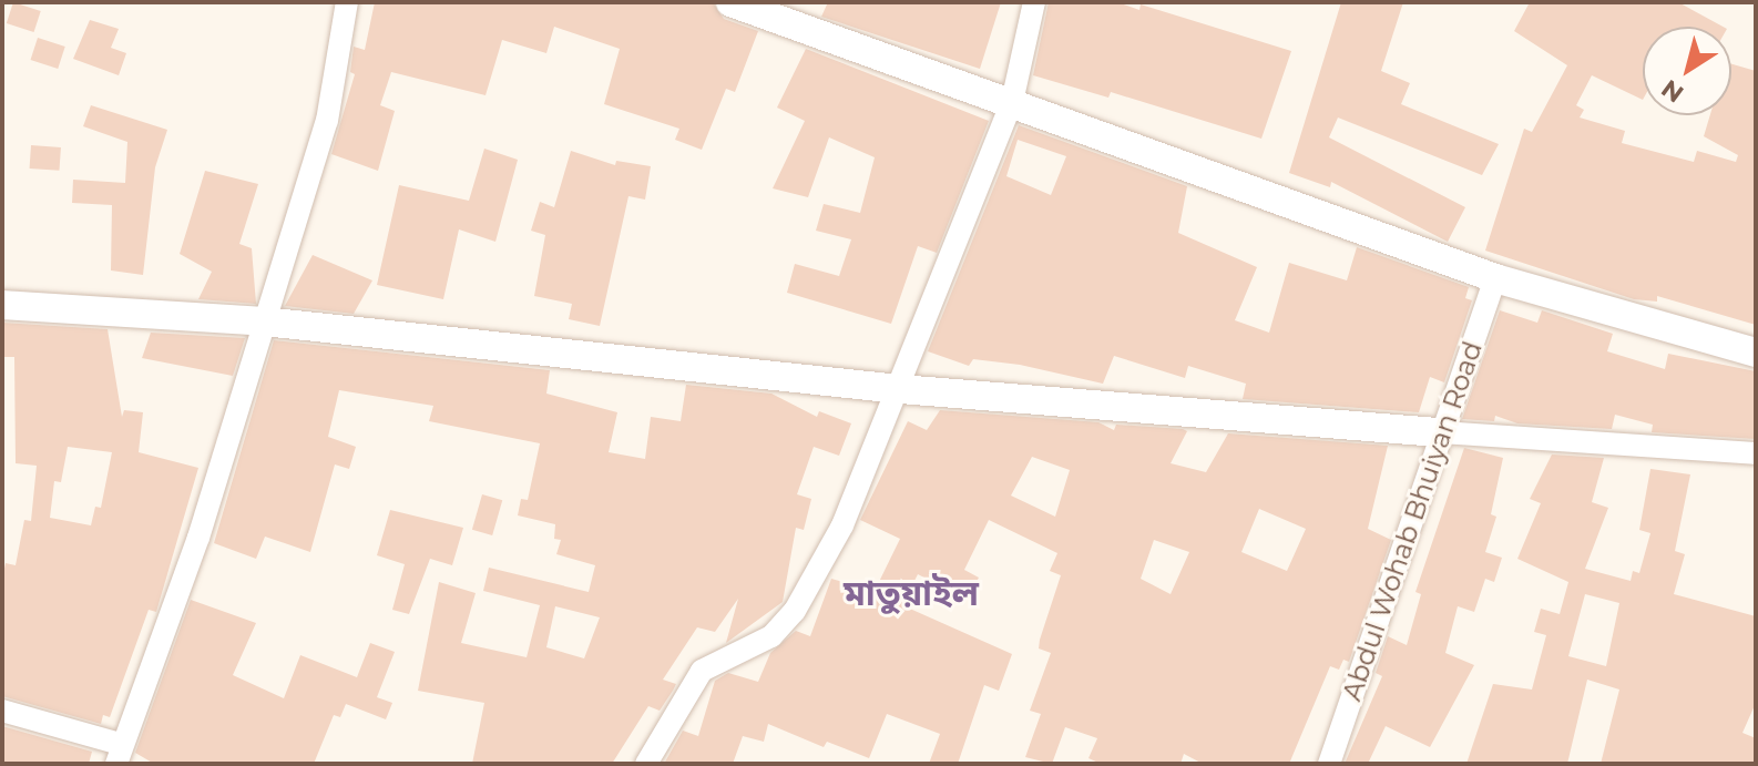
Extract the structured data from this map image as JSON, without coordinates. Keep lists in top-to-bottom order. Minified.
{"streets":{"street":["Abdul Wohab Bhuiyan Road"]},"districts":["মাতুয়াইল"],"north":"bottom left"}
